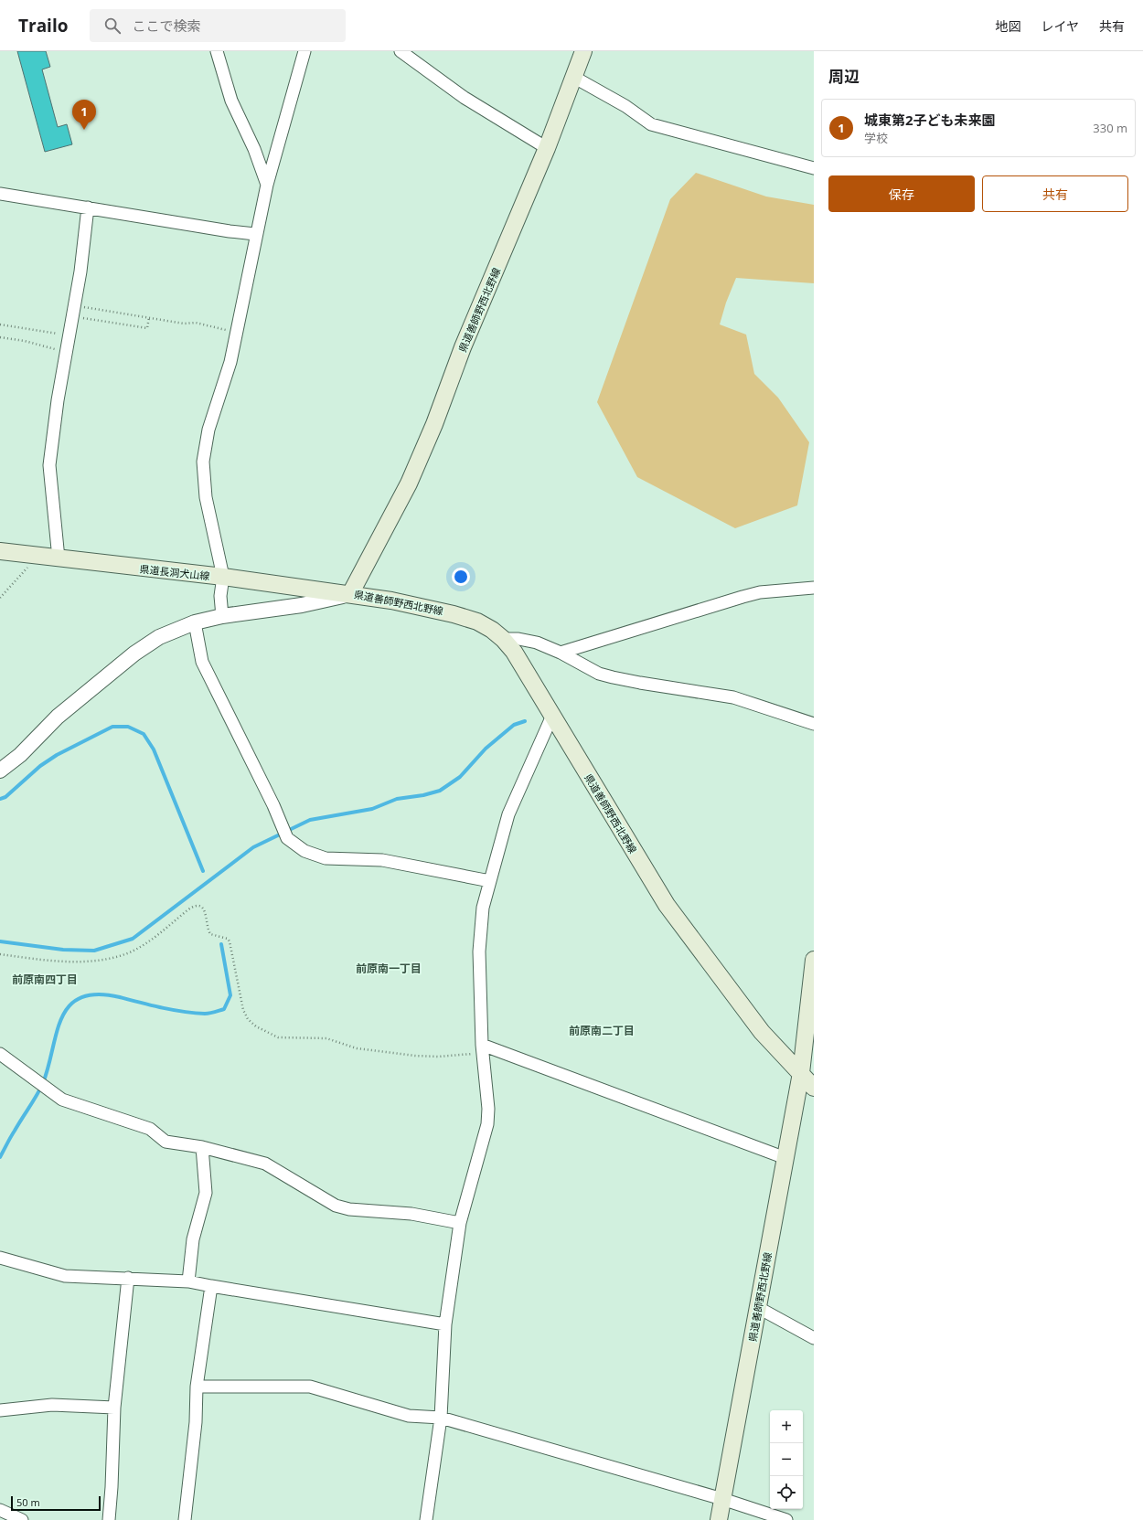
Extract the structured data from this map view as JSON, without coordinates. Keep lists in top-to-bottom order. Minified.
{"streets":{"main road":["県道善師野西北野線","県道長洞犬山線"]},"crossings":[["県道善師野西北野線","県道長洞犬山線"]],"districts":["前原南一丁目","前原南四丁目","前原南二丁目"],"scale_bar":"50 m","page":{"header":"Trailo","search":"ここで検索","nav":["地図","レイヤ","共有"],"heading":"周辺","list":[{"mark":"1","name":"城東第2子ども未来園","note":"学校","value":"330 m"}],"pins":"1","buttons":["保存","共有"],"map_buttons":["+","−"],"scale":"50 m"}}
